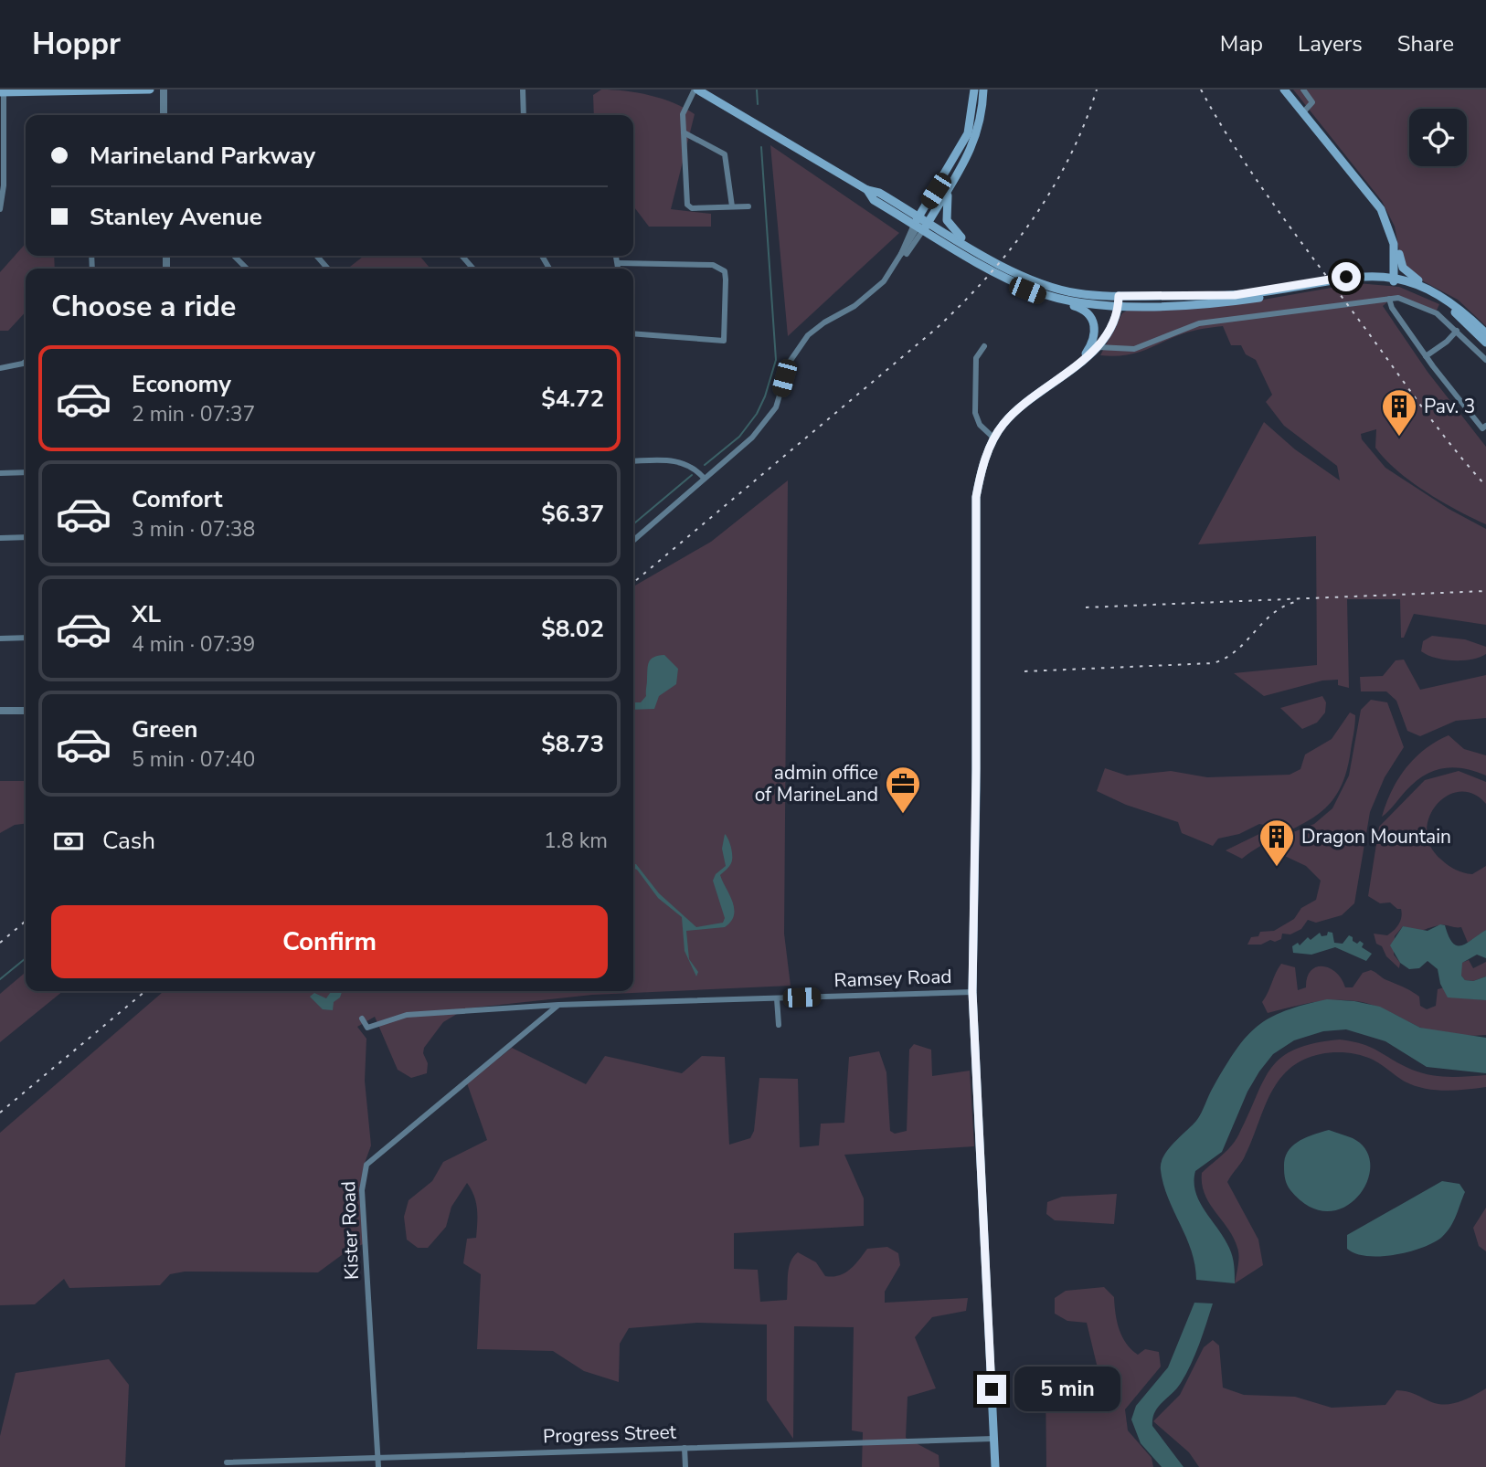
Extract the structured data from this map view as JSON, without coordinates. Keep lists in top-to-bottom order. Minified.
{"streets":{"street":["Ramsey Road","Kister Road","Progress Street"]},"crossings":[["Ramsey Road","Kister Road"],["Kister Road","Progress Street"]],"places":{"building":["Pav. 3","Dragon Mountain"],"office":["admin office of MarineLand"]},"page":{"header":"Hoppr","nav":["Map","Layers","Share"],"banner":["Marineland Parkway","Stanley Avenue"],"heading":"Choose a ride","list":[{"name":"Economy","note":"2 min · 07:37","value":"$4.72"},{"name":"Comfort","note":"3 min · 07:38","value":"$6.37"},{"name":"XL","note":"4 min · 07:39","value":"$8.02"},{"name":"Green","note":"5 min · 07:40","value":"$8.73"}],"pay":["Cash","1.8 km"],"buttons":"Confirm","bubble":"5 min"}}
